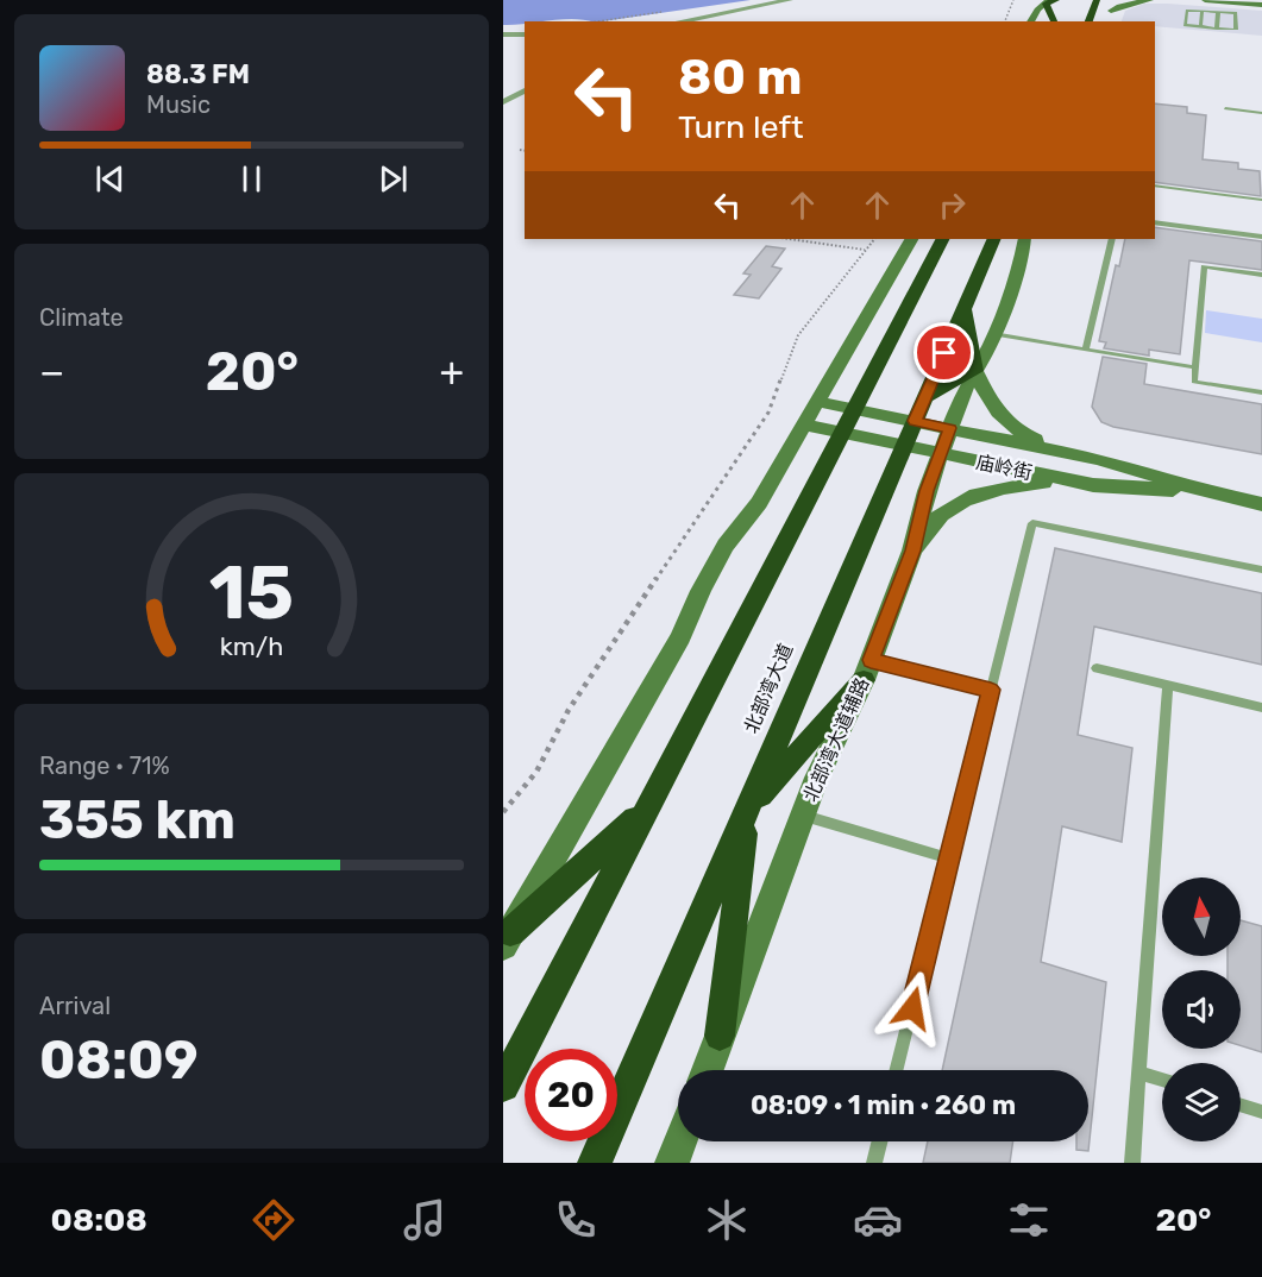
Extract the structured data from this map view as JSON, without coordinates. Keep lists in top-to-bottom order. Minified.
{"streets":{"highway":["北部湾大道"],"main road":["庙岭街","北部湾大道辅路"]},"crossings":[["庙岭街","北部湾大道"],["庙岭街","北部湾大道辅路"]],"north":"top","page":{"turn":["80 m","Turn left"],"song":["88.3 FM","Music"],"tile":["Climate",["Range · 71%","355 km"],["Arrival","08:09"]],"heat":["−","20°","+"],"limit":"20","trip":"08:09 · 1 min · 260 m","tabs":["08:08","20°"],"gauge":["15","km/h"]}}
